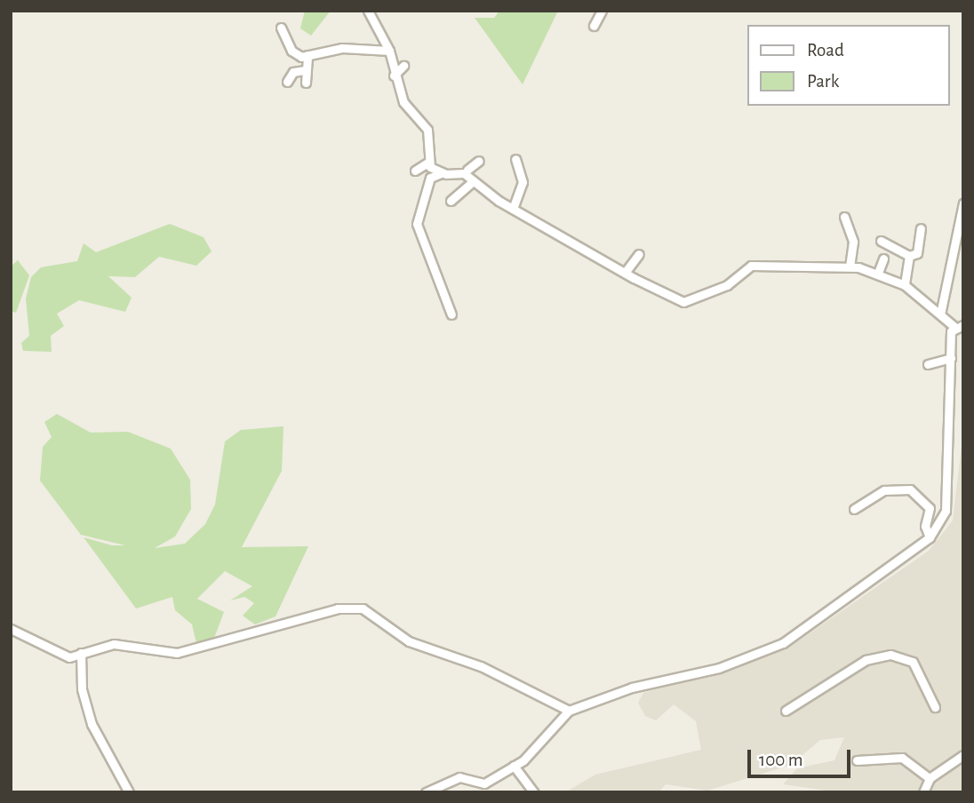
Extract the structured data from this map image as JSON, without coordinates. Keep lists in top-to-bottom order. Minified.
{"legend":["Road","Park"],"scale_bar":"100 m"}
